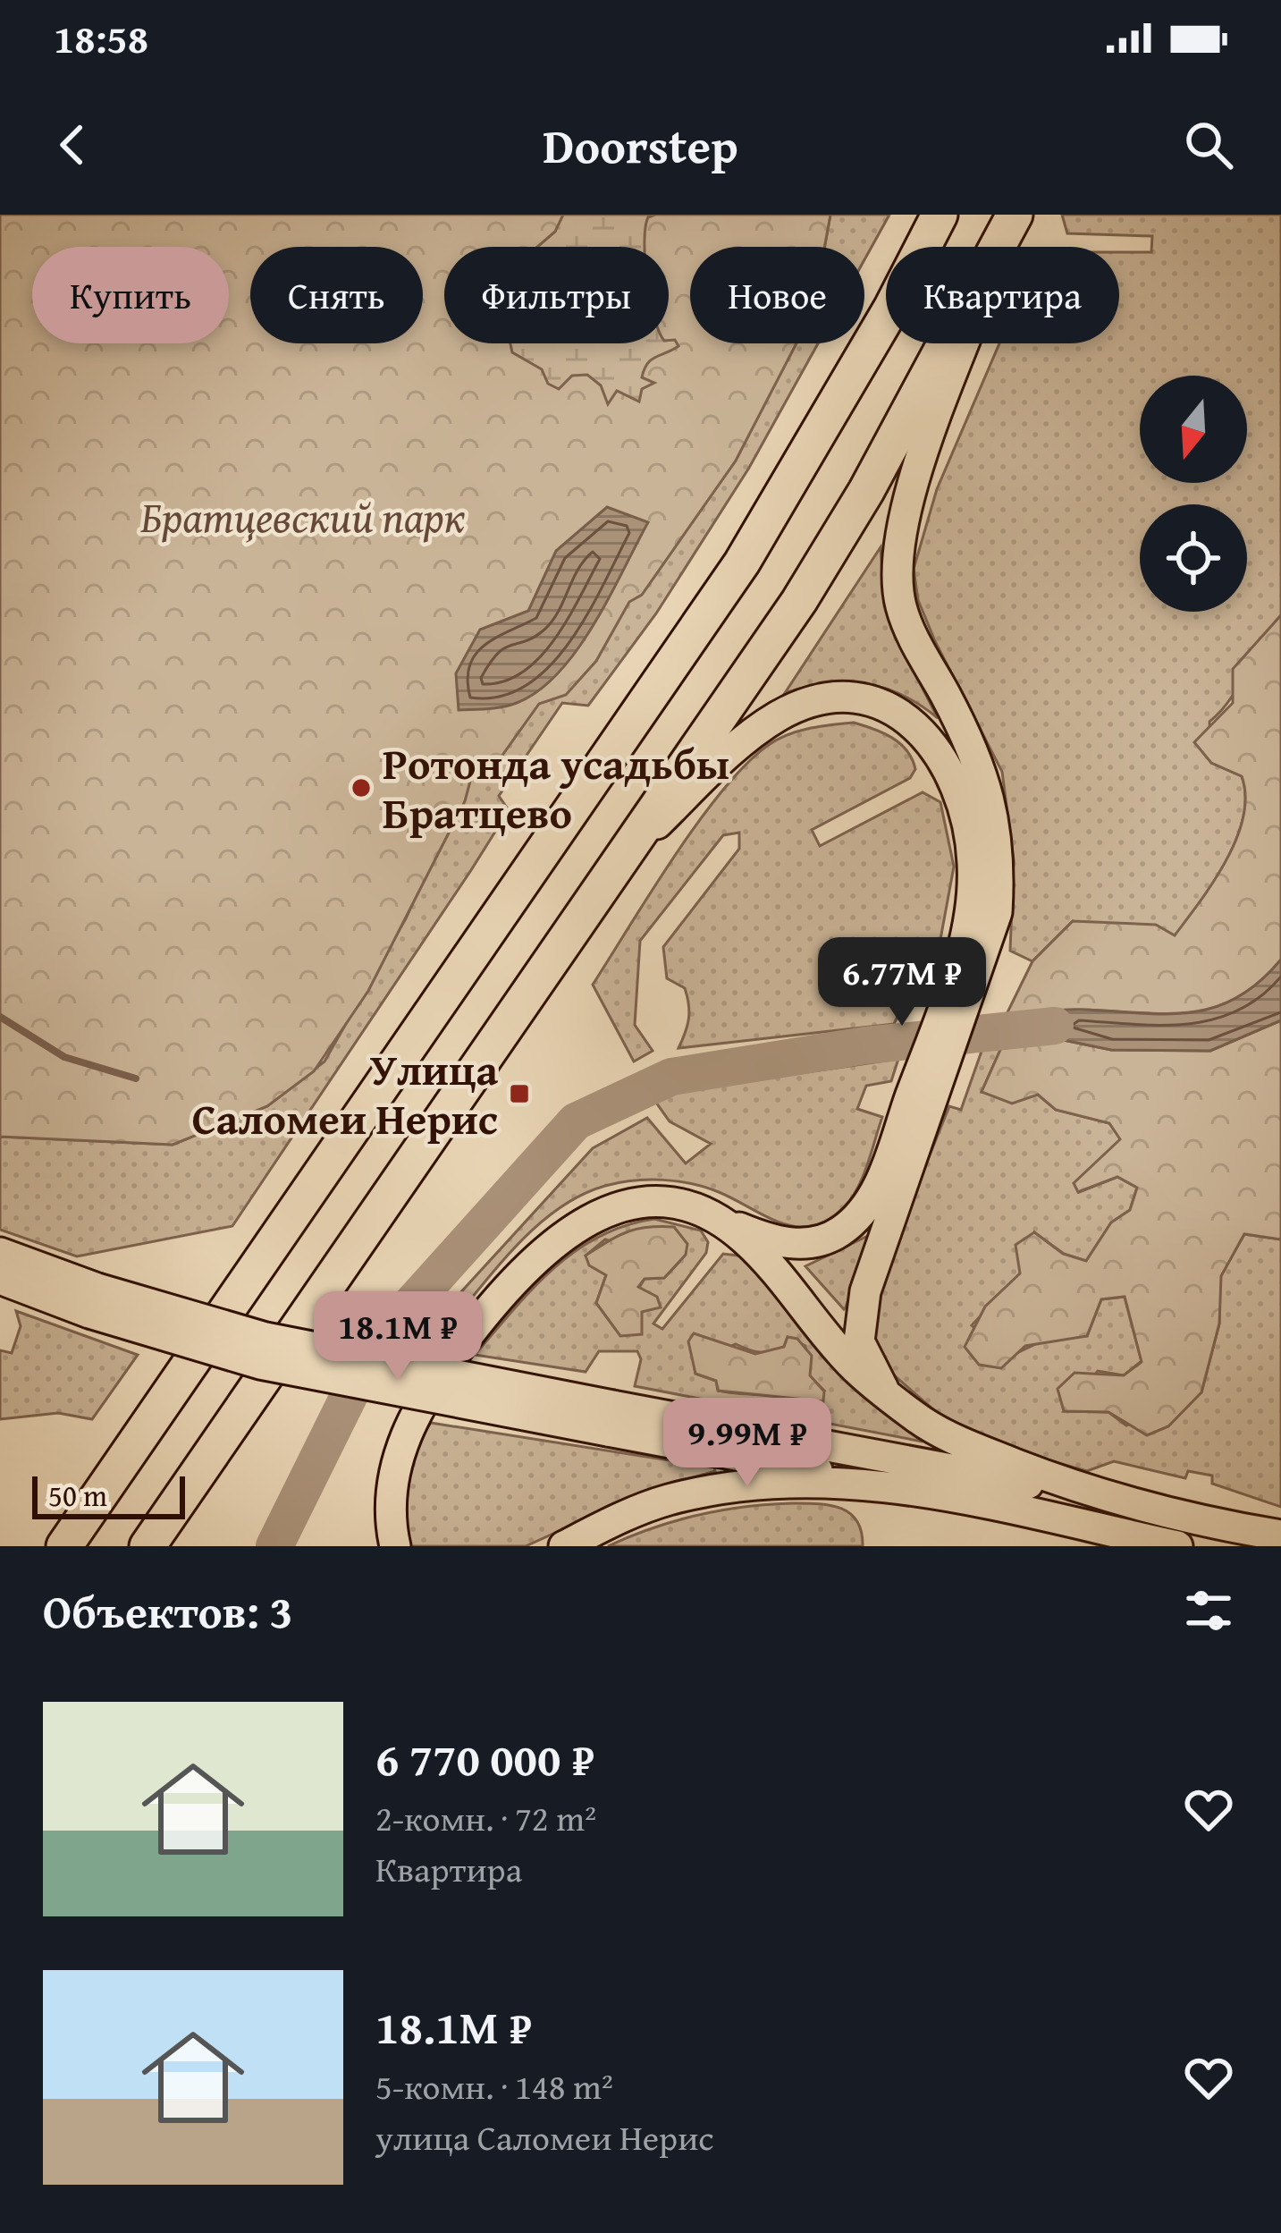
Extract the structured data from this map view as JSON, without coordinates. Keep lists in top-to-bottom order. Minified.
{"parks":["Братцевский парк"],"places":{"other":["Ротонда усадьбы Братцево"],"transit":["Улица Саломеи Нерис"]},"scale_bar":"50 m","north":"bottom","page":{"status":"18:58","header":"Doorstep","chip":["Купить","Снять","Фильтры","Новое","Квартира"],"price":["6.77M ₽","18.1M ₽","9.99M ₽"],"scale":"50 m","heading":"Объектов: 3","list":[{"name":"6 770 000 ₽","note":"2-комн. · 72 m² · Квартира"},{"name":"18.1M ₽","note":"5-комн. · 148 m² · улица Саломеи Нерис"}]}}
